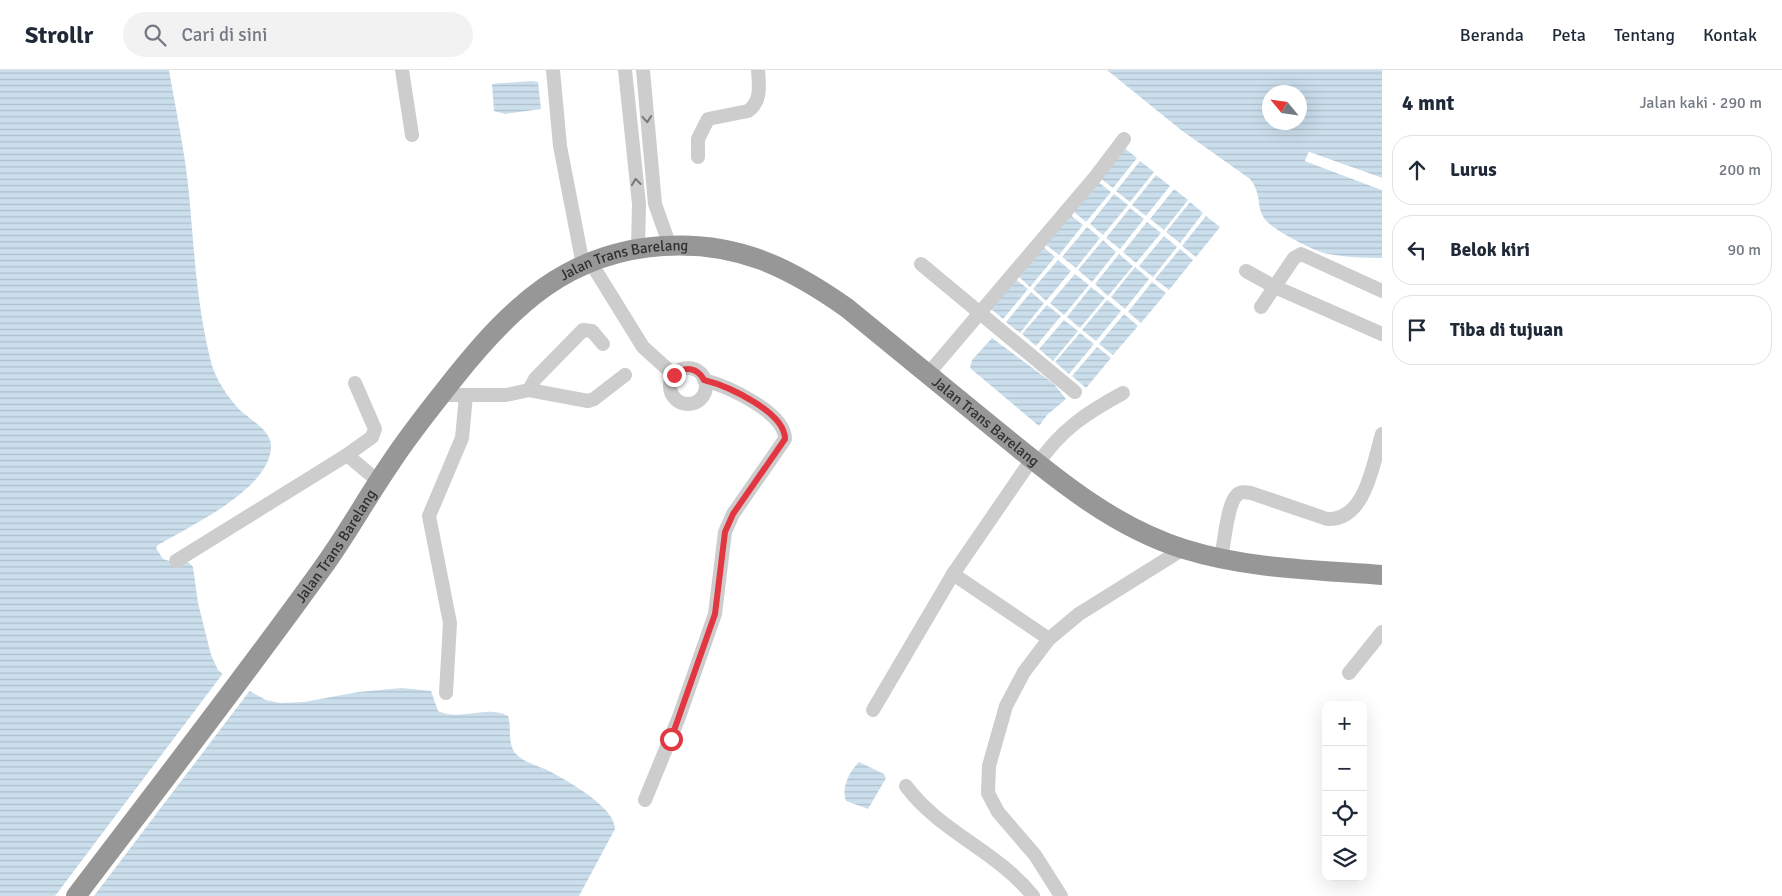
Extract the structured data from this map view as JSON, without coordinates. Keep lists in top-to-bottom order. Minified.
{"streets":{"highway":["Jalan Trans Barelang"]},"north":"top left","page":{"header":"Strollr","search":"Cari di sini","nav":["Beranda","Peta","Tentang","Kontak"],"heading":["4 mnt","Jalan kaki · 290 m"],"list":[["Lurus","200 m"],["Belok kiri","90 m"],"Tiba di tujuan"],"map_buttons":["+","−"]}}
